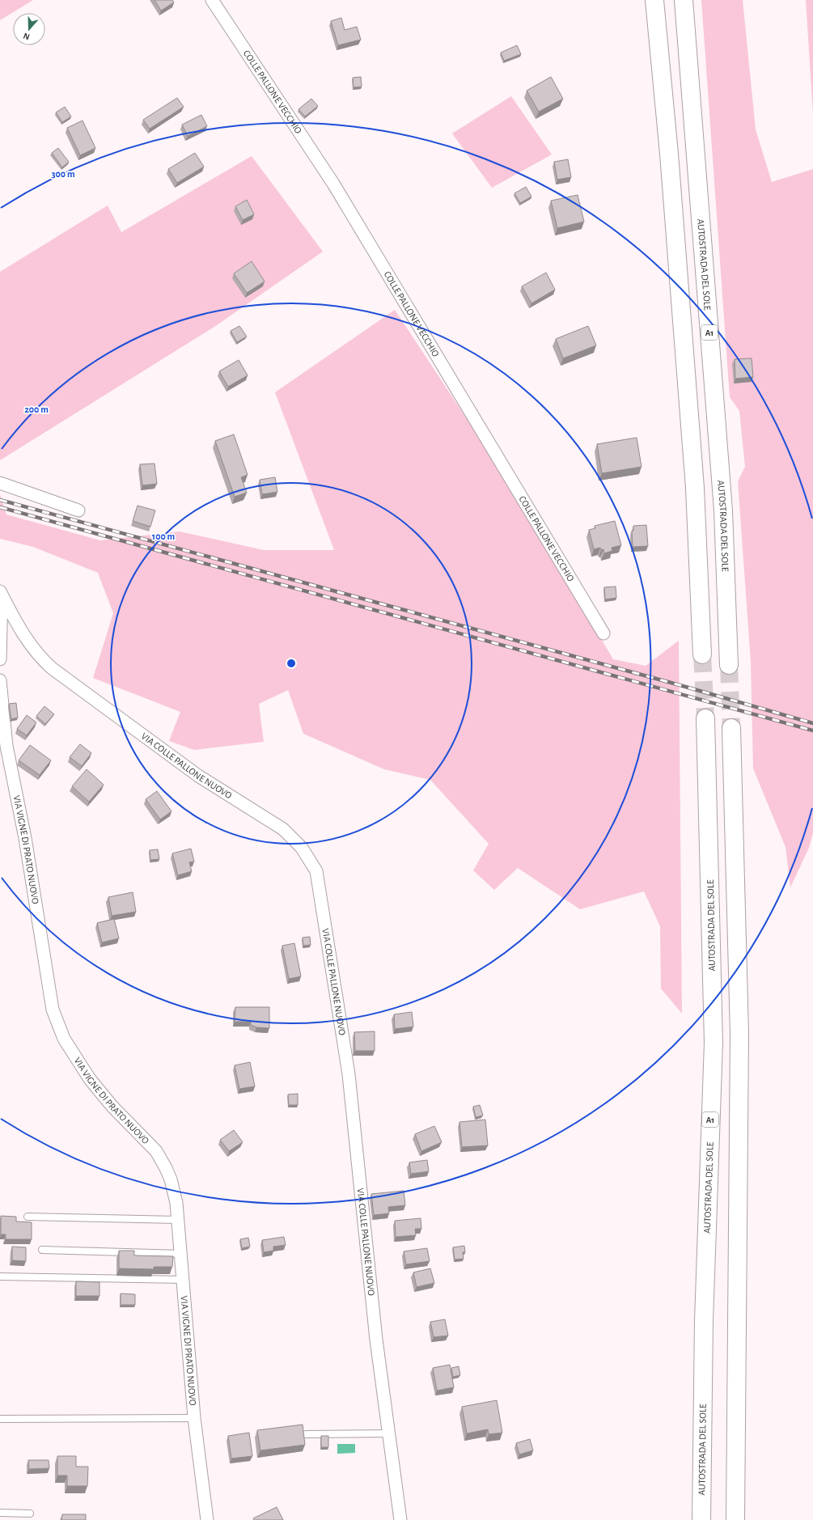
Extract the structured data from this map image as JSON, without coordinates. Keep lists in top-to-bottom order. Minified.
{"streets":{"highway":["AUTOSTRADA DEL SOLE","A1"],"street":["COLLE PALLONE VECCHIO","VIA COLLE PALLONE NUOVO","VIA VIGNE DI PRATO NUOVO"]},"north":"bottom","rings":["300 m","200 m","100 m"]}
